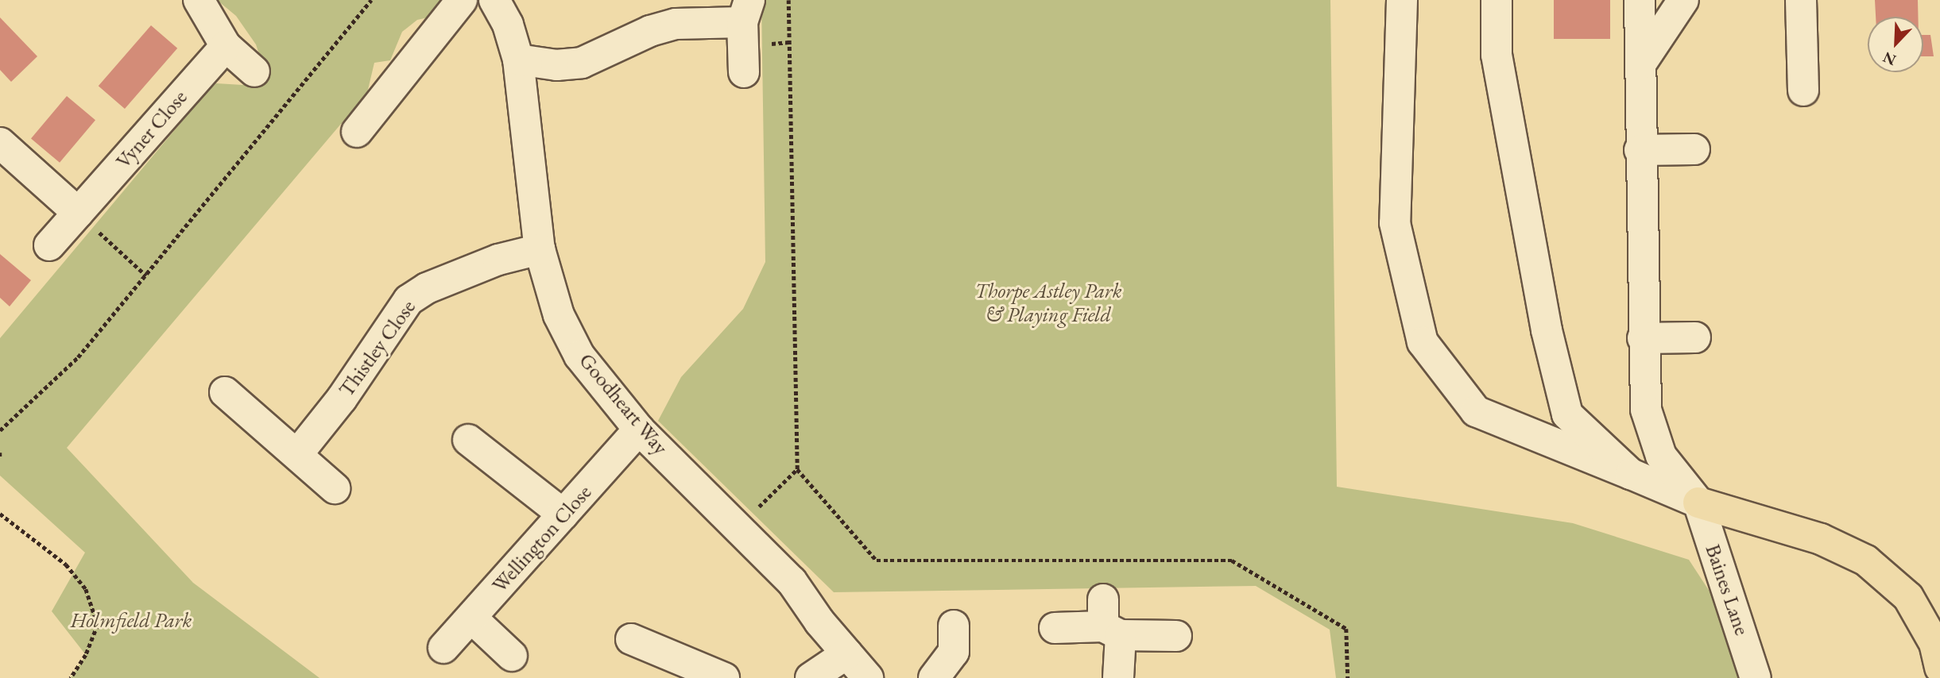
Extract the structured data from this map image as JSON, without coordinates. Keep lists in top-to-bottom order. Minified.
{"streets":{"street":["Vyner Close","Thistley Close","Goodheart Way","Wellington Close","Baines Lane"]},"crossings":[["Thistley Close","Goodheart Way"],["Goodheart Way","Wellington Close"]],"parks":["Thorpe Astley Park & Playing Field","Holmfield Park"],"north":"bottom left"}
